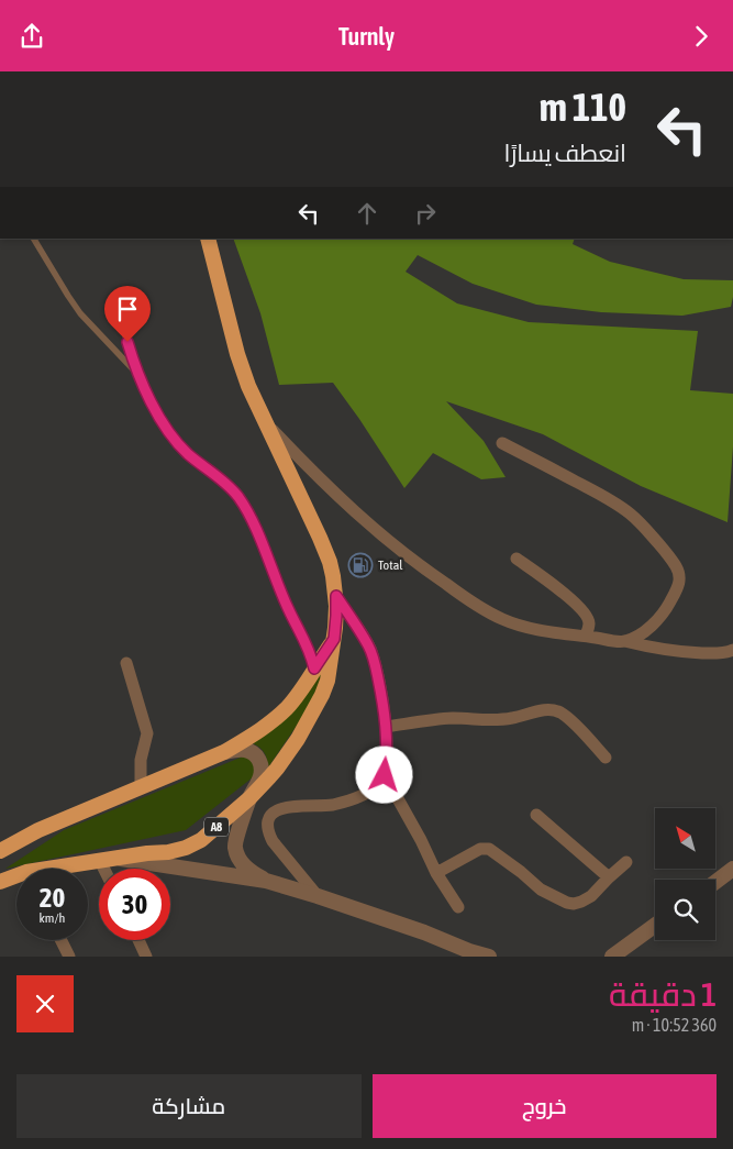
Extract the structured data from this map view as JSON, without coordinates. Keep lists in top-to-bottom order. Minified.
{"streets":{"highway":["A8"]},"places":{"fuel station":["Total"]},"north":"top left","page":{"header":"Turnly","turn":["110 m","انعطف يسارًا"],"speed":"20 km/h","limit":"30","heading":["1 دقيقة","360 m · 10:52"],"buttons":["خروج","مشاركة"]}}
